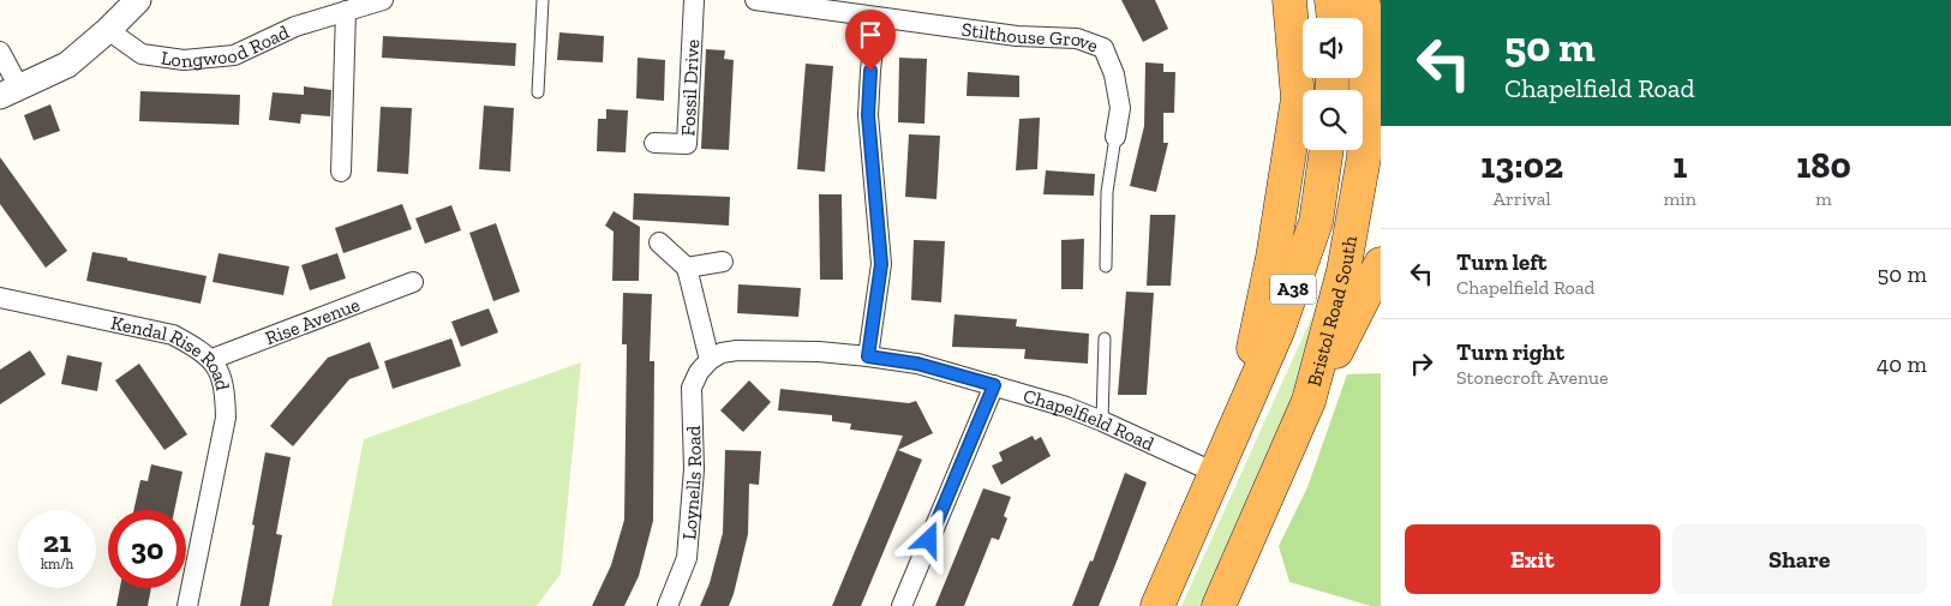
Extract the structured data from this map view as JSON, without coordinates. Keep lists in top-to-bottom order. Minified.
{"streets":{"highway":["A38","Bristol Road South"],"street":["Stilthouse Grove","Longwood Road","Fossil Drive","Rise Avenue","Kendal Rise Road","Chapelfield Road","Loynells Road"]},"crossings":[["Bristol Road South","Chapelfield Road"],["Rise Avenue","Kendal Rise Road"],["Chapelfield Road","Loynells Road"]],"page":{"turn":["50 m","Chapelfield Road"],"eta":["13:02","Arrival","1","min","180","m"],"list":[{"name":"Turn left","note":"Chapelfield Road","value":"50 m"},{"name":"Turn right","note":"Stonecroft Avenue","value":"40 m"}],"speed":"21 km/h","limit":"30","buttons":["Exit","Share"]}}
